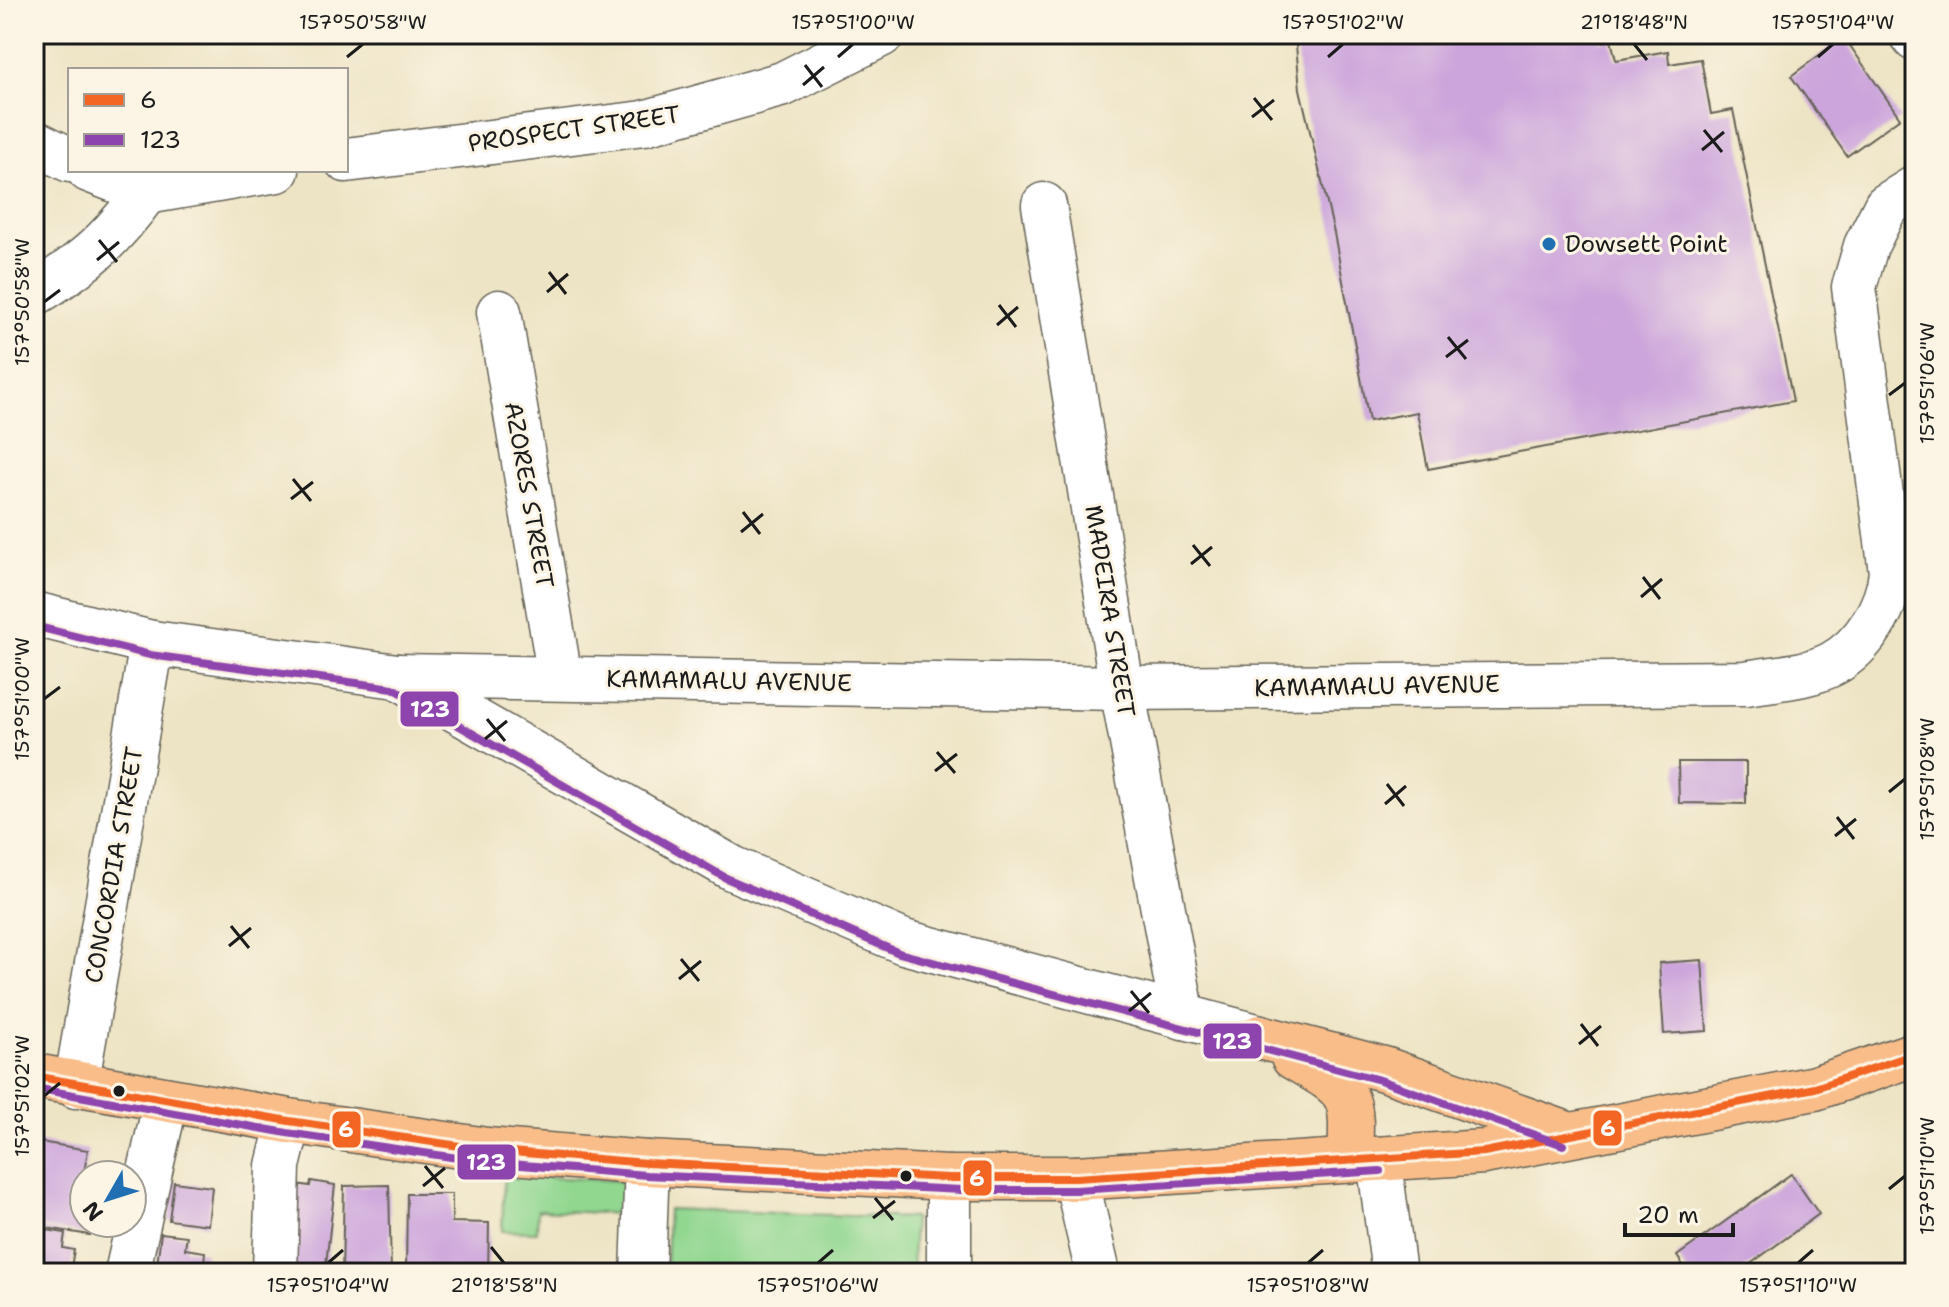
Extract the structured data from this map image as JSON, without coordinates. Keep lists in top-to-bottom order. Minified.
{"streets":{"street":["PROSPECT STREET","AZORES STREET","MADEIRA STREET","KAMAMALU AVENUE","CONCORDIA STREET"]},"crossings":[["AZORES STREET","KAMAMALU AVENUE"],["MADEIRA STREET","KAMAMALU AVENUE"],["KAMAMALU AVENUE","CONCORDIA STREET"]],"places":["Dowsett Point"],"lines":["transit line 123","transit line 6"],"legend":["6","123"],"scale_bar":"20 m","north":"bottom left","coordinates":["157°50'58\"W","157°51'00\"W","157°51'02\"W","21°18'48\"N","157°51'04\"W","157°51'06\"W","157°51'08\"W","157°51'10\"W","21°18'58\"N"]}
